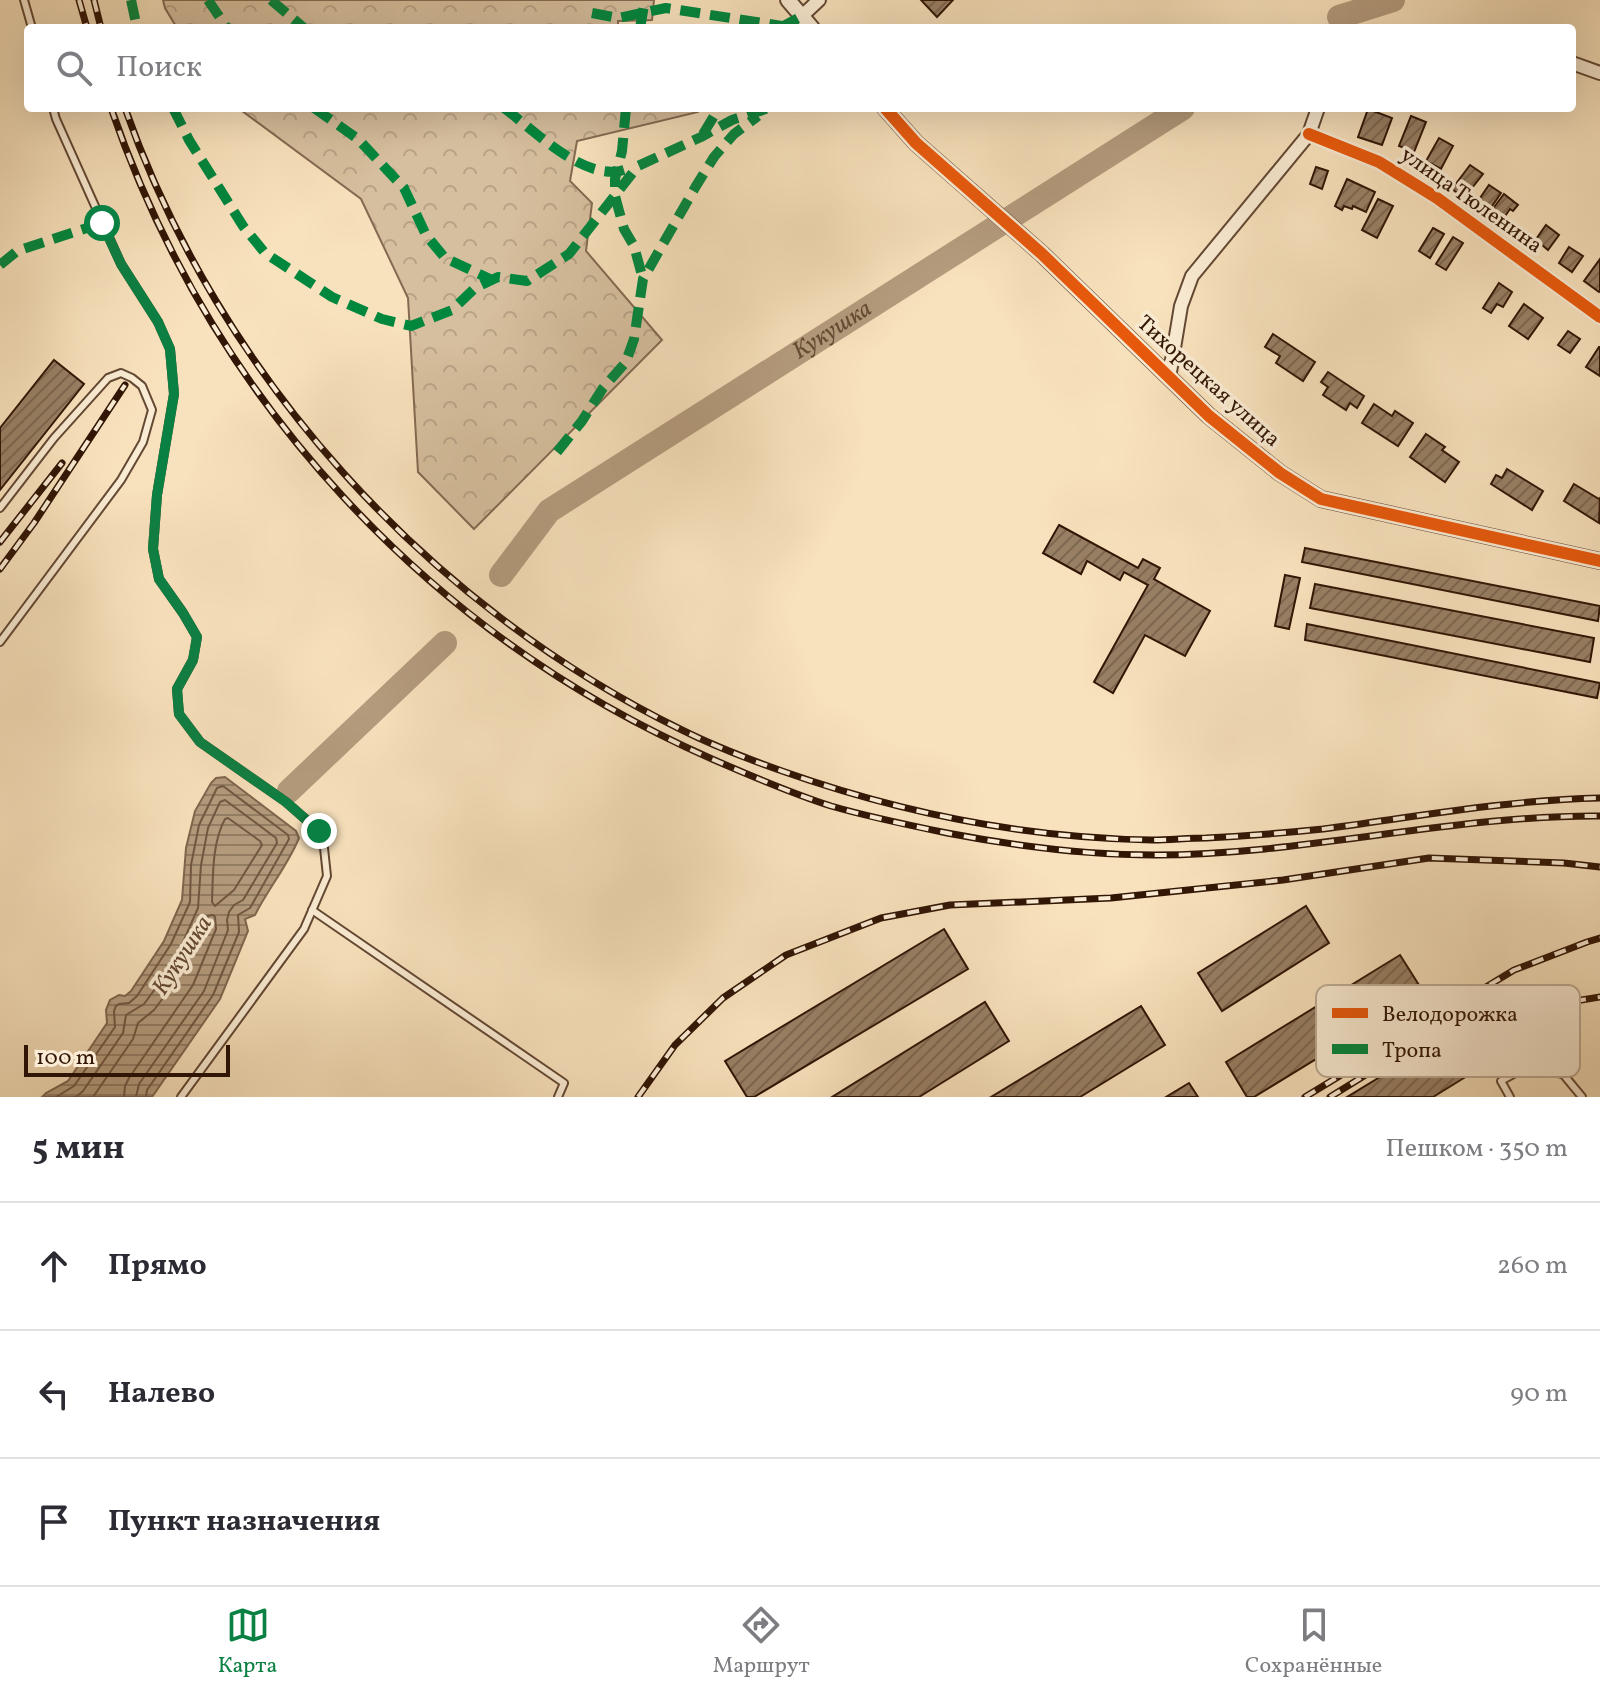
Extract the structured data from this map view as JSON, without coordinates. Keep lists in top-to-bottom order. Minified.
{"streets":{"street":["улица Тюленина","Тихорецкая улица"]},"water":["Кукушка"],"legend":["Велодорожка","Тропа"],"scale_bar":"100 m","page":{"search":"Поиск","scale":"100 m","heading":["5 мин","Пешком · 350 m"],"list":[["Прямо","260 m"],["Налево","90 m"],"Пункт назначения"],"nav":["Карта","Маршрут","Сохранённые"]}}
